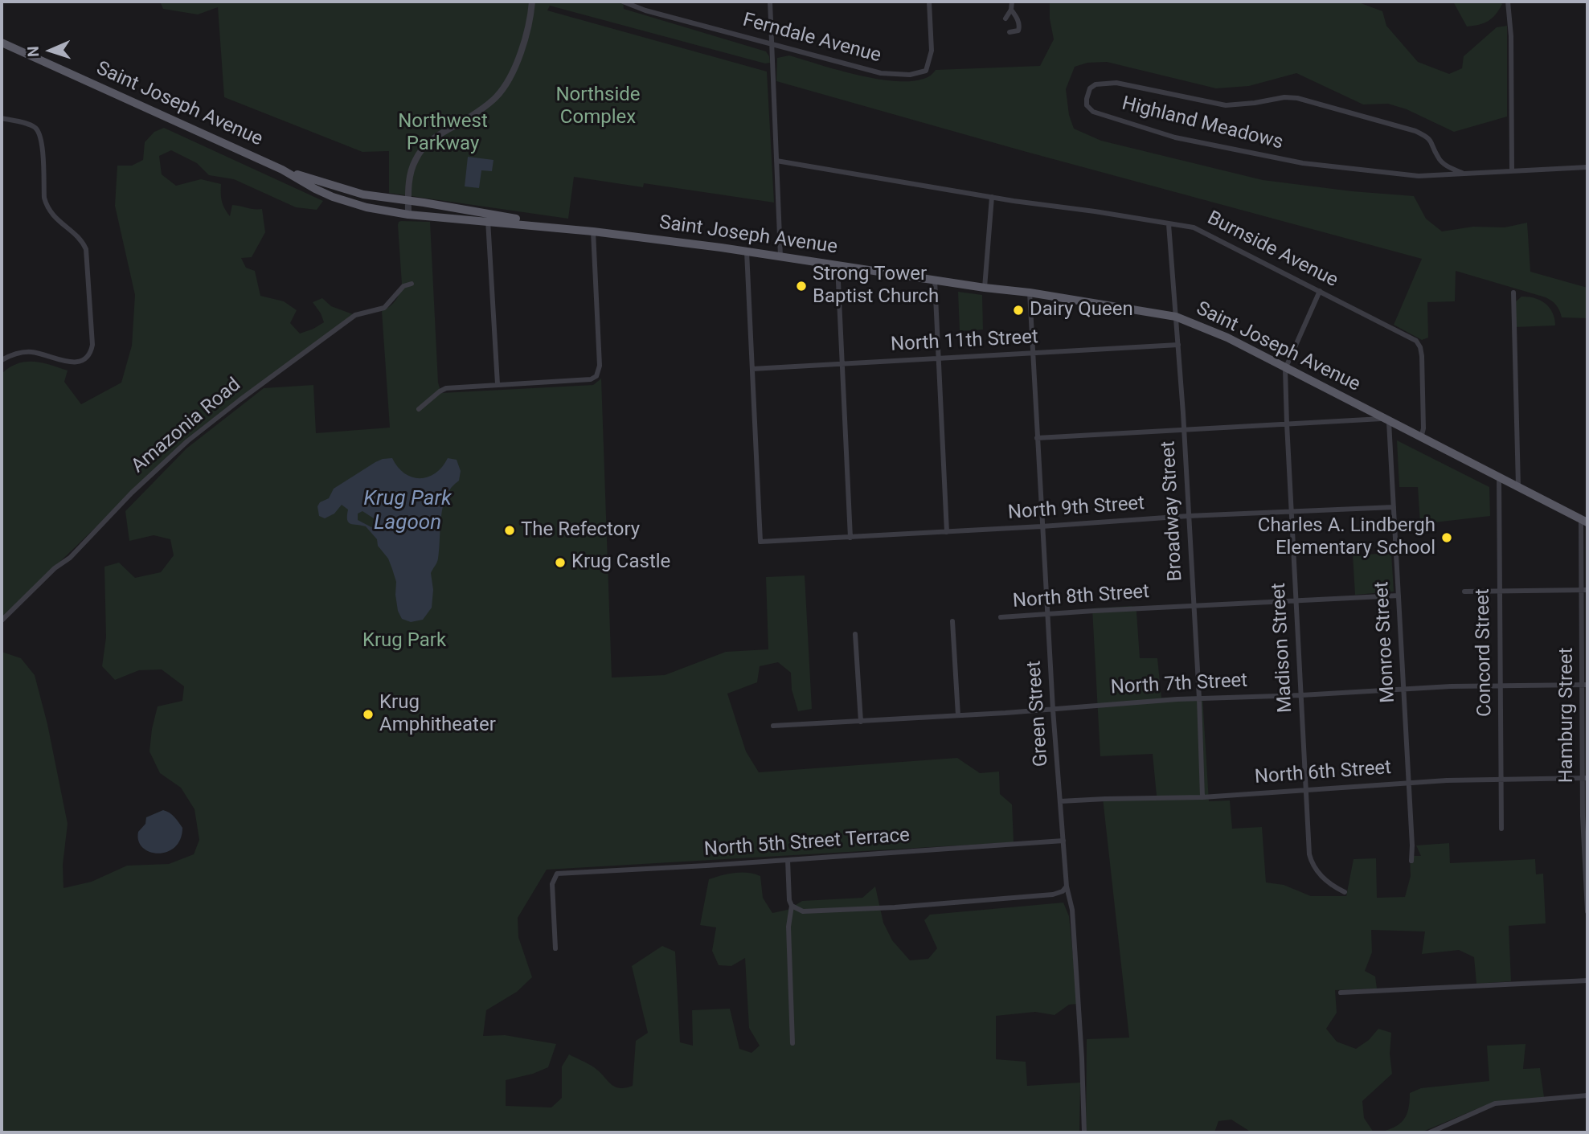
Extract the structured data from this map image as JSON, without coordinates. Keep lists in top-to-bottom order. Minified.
{"streets":{"main road":["Saint Joseph Avenue"],"street":["Ferndale Avenue","Highland Meadows","Burnside Avenue","North 11th Street","Amazonia Road","North 9th Street","Broadway Street","North 8th Street","Monroe Street","Madison Street","Concord Street","North 7th Street","Green Street","Hamburg Street","North 6th Street","North 5th Street Terrace"]},"crossings":[["Saint Joseph Avenue","Burnside Avenue"],["Saint Joseph Avenue","Broadway Street"],["Saint Joseph Avenue","Monroe Street"],["Saint Joseph Avenue","Madison Street"],["Saint Joseph Avenue","Concord Street"],["Saint Joseph Avenue","Green Street"],["Saint Joseph Avenue","Hamburg Street"],["Burnside Avenue","Broadway Street"],["Burnside Avenue","Madison Street"],["North 11th Street","North 9th Street"],["North 11th Street","Broadway Street"],["North 11th Street","Green Street"],["North 9th Street","Broadway Street"],["North 9th Street","Monroe Street"],["North 9th Street","Madison Street"],["North 9th Street","Green Street"],["Broadway Street","North 8th Street"],["Broadway Street","North 7th Street"],["Broadway Street","North 6th Street"],["North 8th Street","Monroe Street"],["North 8th Street","Madison Street"],["North 8th Street","Green Street"],["Monroe Street","North 7th Street"],["Monroe Street","North 6th Street"],["Madison Street","North 7th Street"],["Madison Street","North 6th Street"],["Concord Street","North 7th Street"],["Concord Street","North 6th Street"],["North 7th Street","Green Street"],["North 7th Street","Hamburg Street"],["Green Street","North 6th Street"],["Green Street","North 5th Street Terrace"],["Hamburg Street","North 6th Street"]],"water":["Krug Park Lagoon"],"parks":["Northside Complex","Northwest Parkway","Krug Park"],"places":["Strong Tower Baptist Church","Dairy Queen","The Refectory","Charles A. Lindbergh Elementary School","Krug Castle","Krug Amphitheater"],"north":"left"}
